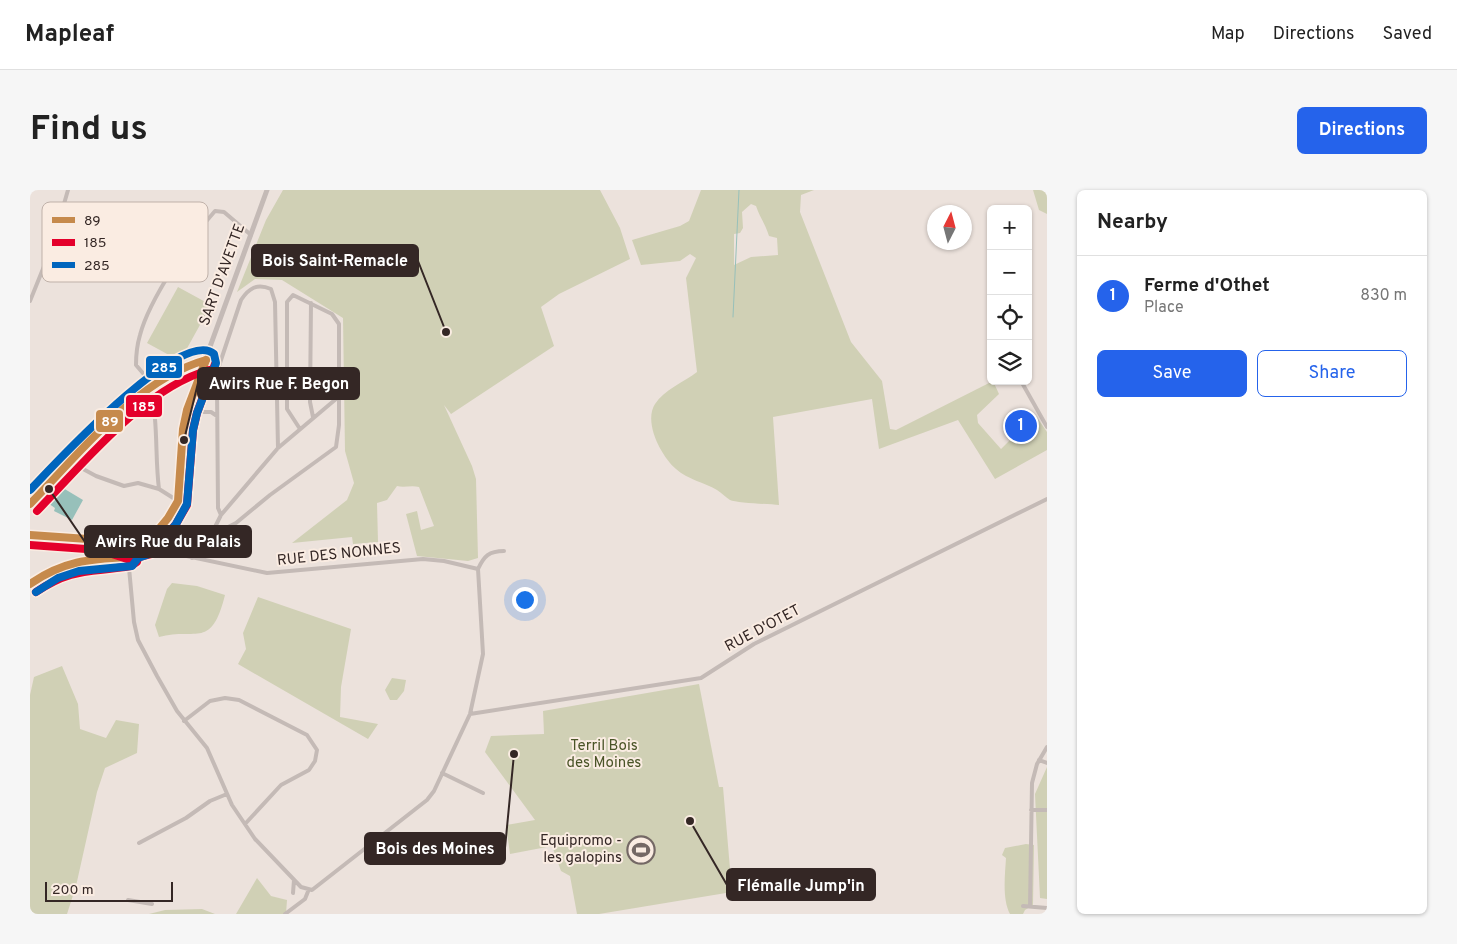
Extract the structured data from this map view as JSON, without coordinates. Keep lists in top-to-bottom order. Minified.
{"streets":{"street":["SART D'AVETTE","RUE DES NONNES","RUE D'OTET"]},"crossings":[["SART D'AVETTE","RUE DES NONNES"]],"parks":["Terril Bois des Moines"],"places":{"other":["Bois Saint-Remacle","Awirs Rue F. Begon","Awirs Rue du Palais","Bois des Moines","Flémalle Jump'in"],"sports":["Equipromo - les galopins"]},"lines":["transit line 285","transit line 89","transit line 185"],"legend":["89","185","285"],"scale_bar":"200 m","north":"top","page":{"header":"Mapleaf","nav":["Map","Directions","Saved"],"buttons":["Directions",["Save","Share"]],"title":"Find us","heading":"Nearby","map_buttons":["+","−"],"list":[{"mark":"1","name":"Ferme d'Othet","note":"Place","value":"830 m"}],"pins":"1","scale":"200 m"}}
